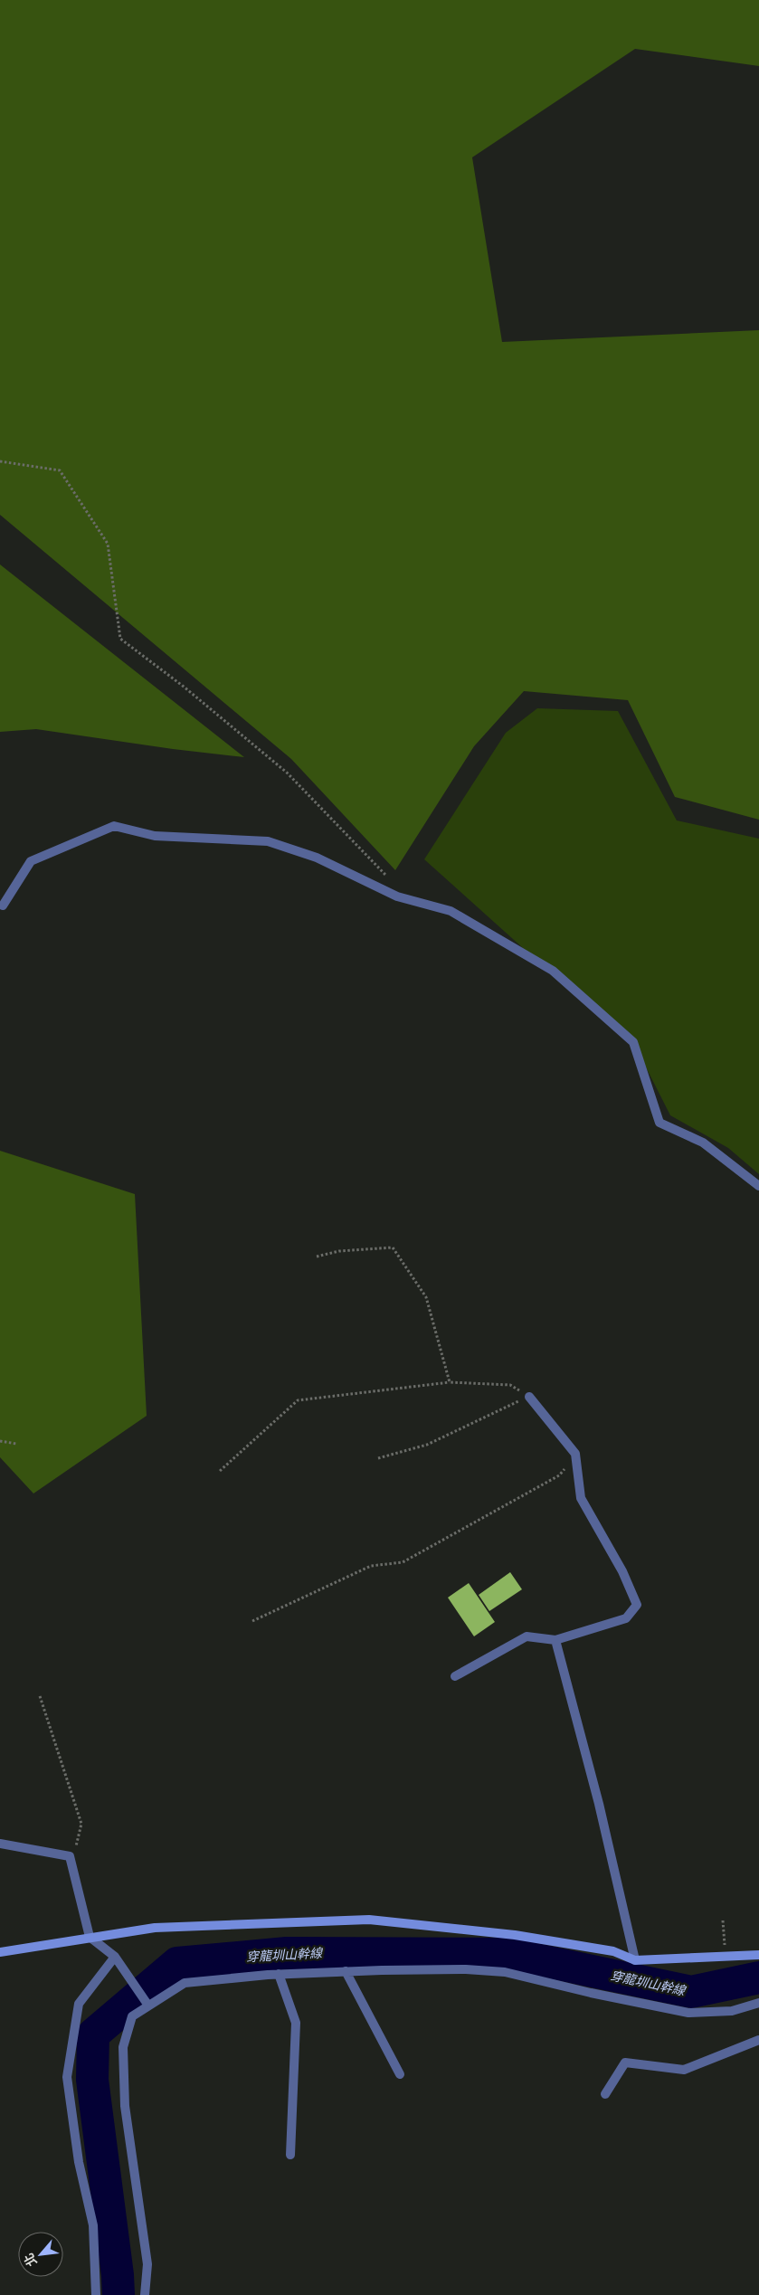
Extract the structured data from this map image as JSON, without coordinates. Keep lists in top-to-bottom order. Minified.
{"water":["穿龍圳山幹線"],"north":"bottom left"}
